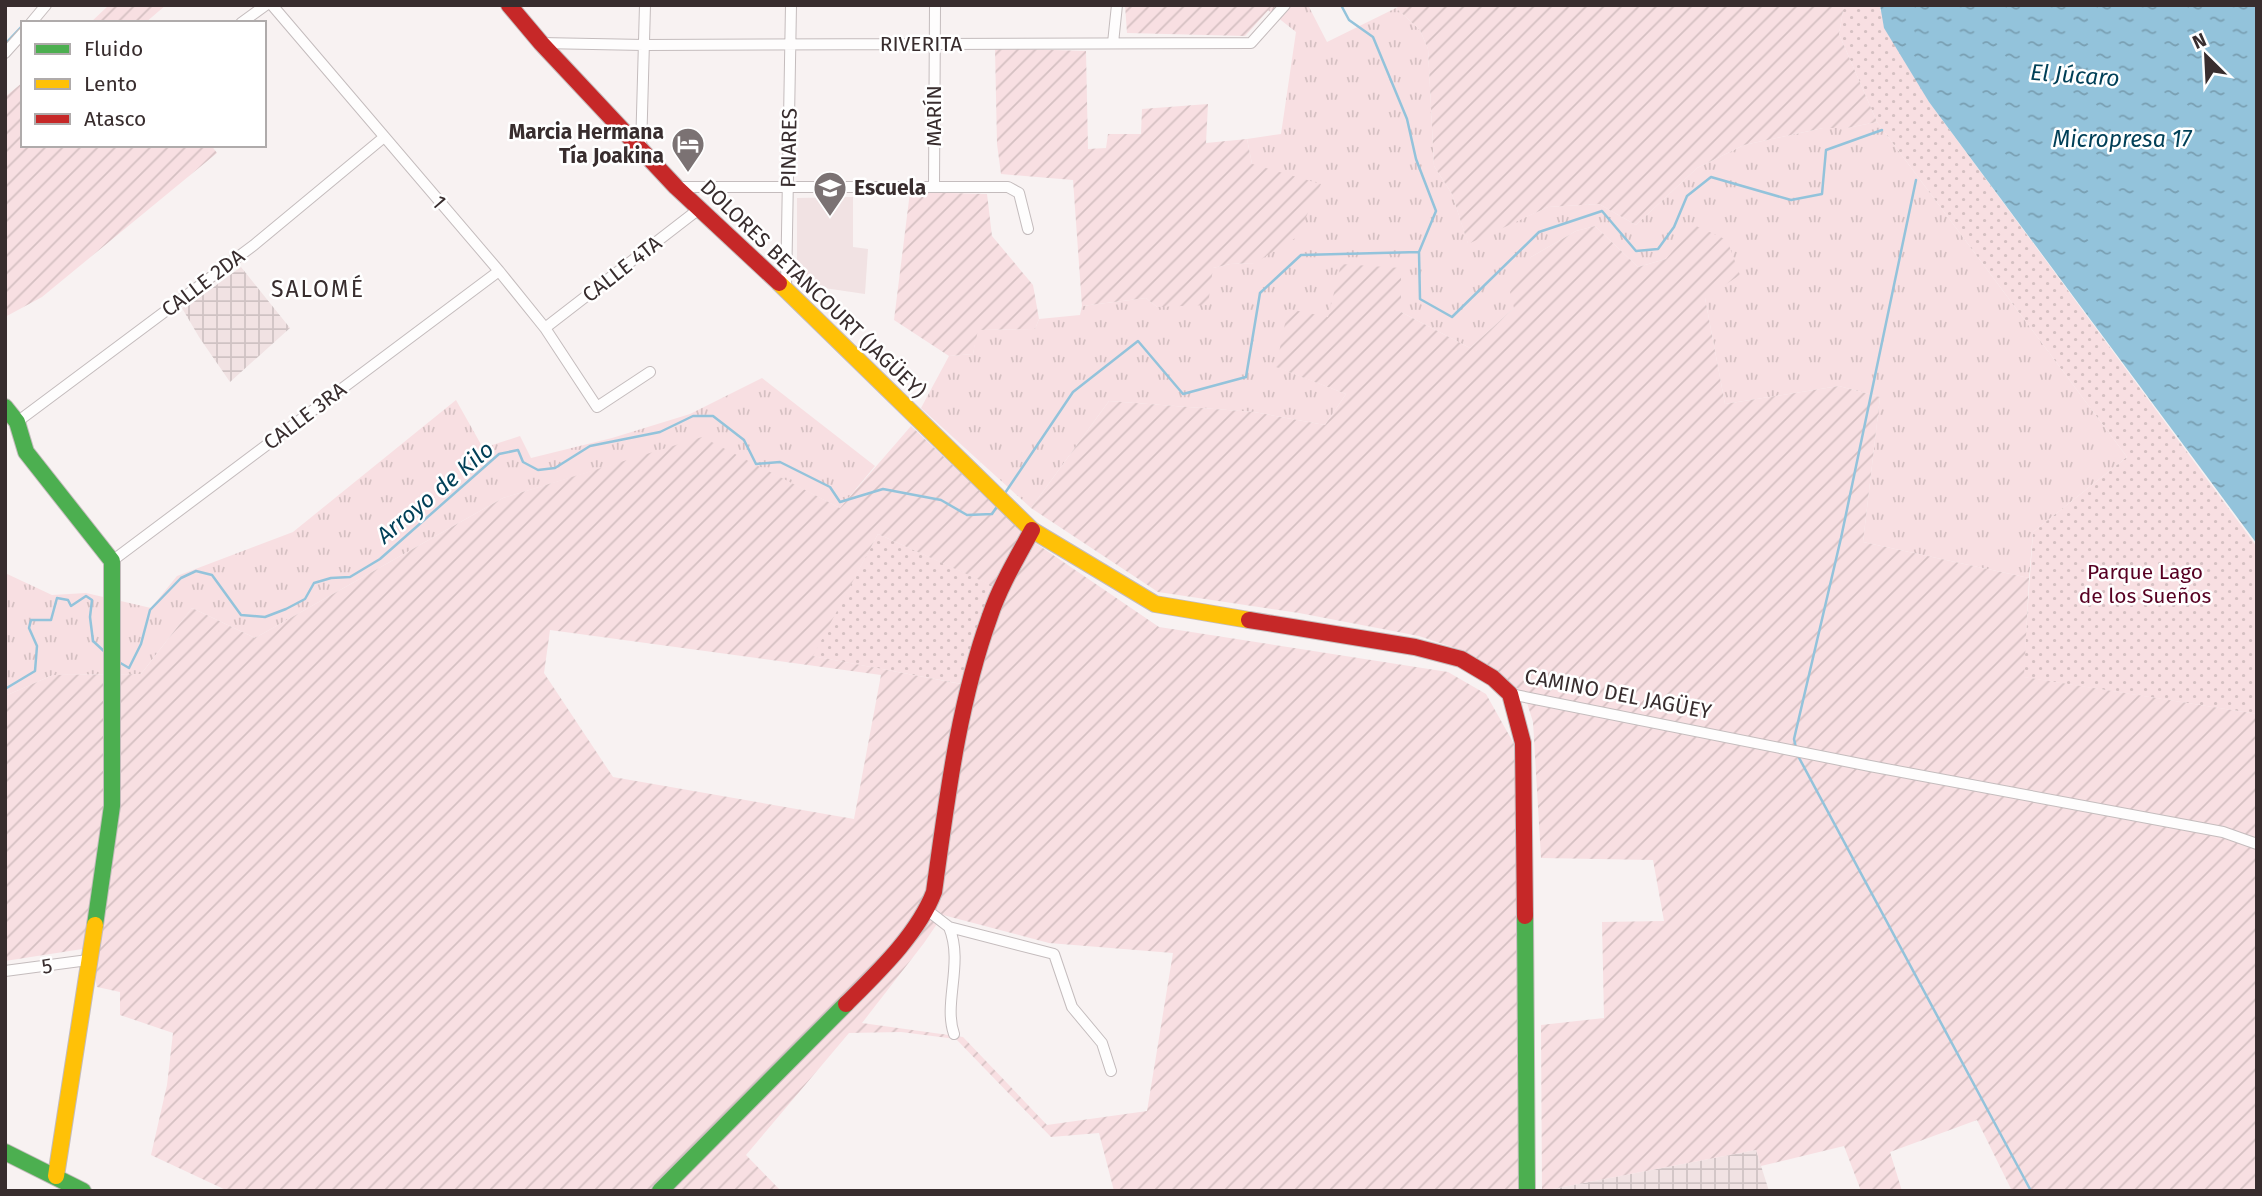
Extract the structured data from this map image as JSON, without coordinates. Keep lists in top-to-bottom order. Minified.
{"streets":{"street":["RIVERITA","MARÍN","PINARES","1","CALLE 4TA","CALLE 2DA","DOLORES BETANCOURT (JAGÜEY)","CALLE 3RA","CAMINO DEL JAGÜEY","5"]},"crossings":[["RIVERITA","MARÍN"],["RIVERITA","PINARES"],["RIVERITA","DOLORES BETANCOURT (JAGÜEY)"],["PINARES","DOLORES BETANCOURT (JAGÜEY)"],["1","CALLE 4TA"],["1","CALLE 2DA"],["1","CALLE 3RA"],["CALLE 4TA","DOLORES BETANCOURT (JAGÜEY)"],["DOLORES BETANCOURT (JAGÜEY)","CAMINO DEL JAGÜEY"]],"districts":["SALOMÉ"],"water":["El Júcaro","Micropresa 17","Arroyo de Kilo"],"parks":["Parque Lago de los Sueños"],"places":{"hotel":["Marcia Hermana Tía Joakina"],"school or university":["Escuela"]},"legend":["Fluido","Lento","Atasco"],"north":"top left"}
